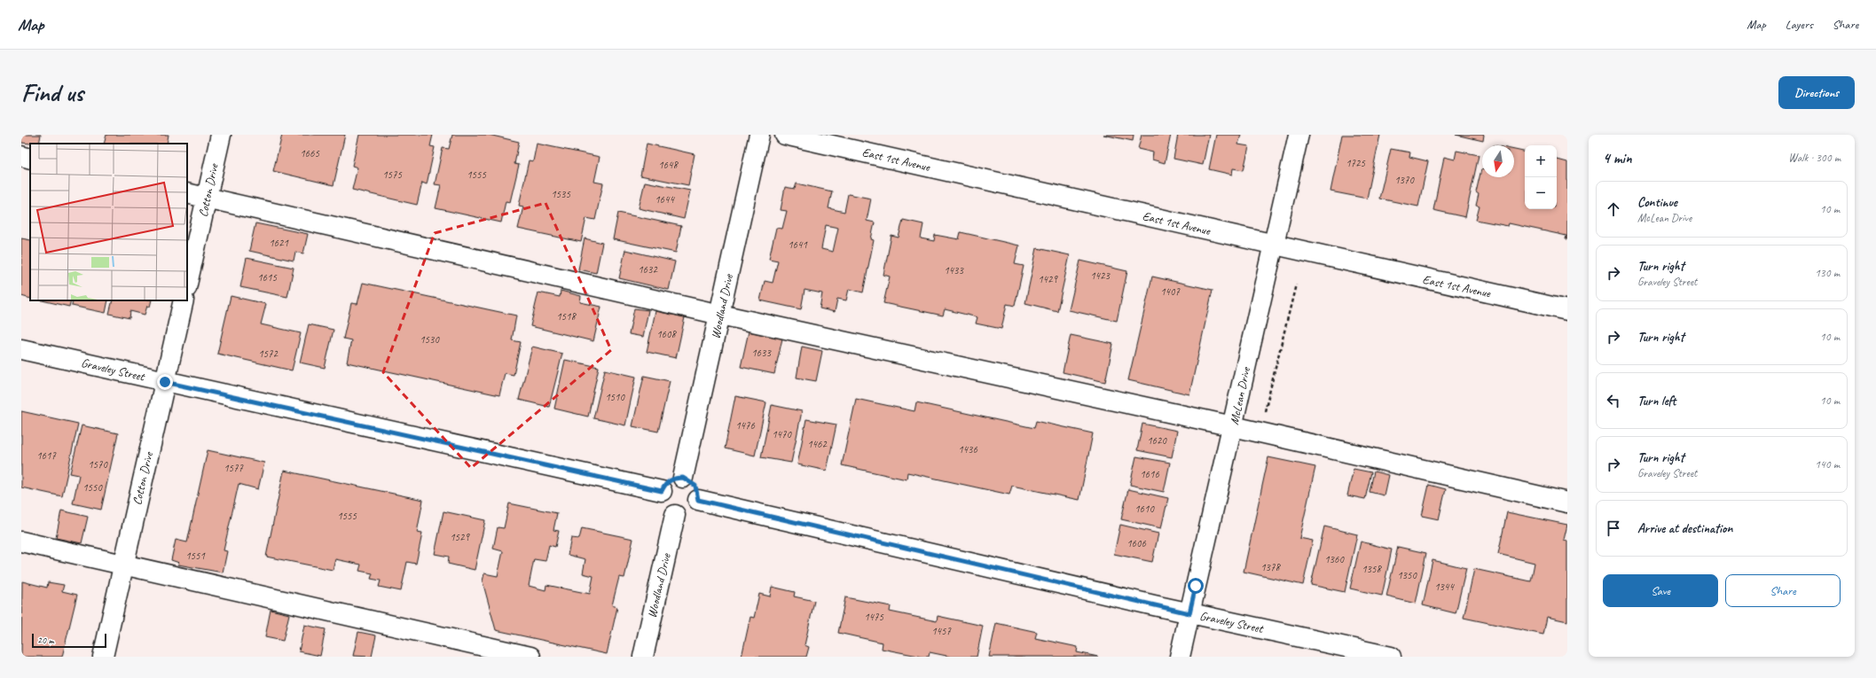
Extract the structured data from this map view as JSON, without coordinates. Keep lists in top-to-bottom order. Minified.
{"streets":{"street":["East 1st Avenue","Cotton Drive","Woodland Drive","Graveley Street","McLean Drive"]},"crossings":[["East 1st Avenue","McLean Drive"],["Cotton Drive","Graveley Street"],["Woodland Drive","Graveley Street"],["Graveley Street","McLean Drive"]],"house_numbers":["1665","1725","1648","1575","1555","1370","1535","1644","1621","1641","1632","1433","1423","1615","1429","1407","1518","1608","1530","1633","1572","1510","1476","1470","1620","1462","1436","1617","1570","1577","1616","1550","1610","1555","1529","1606","1551","1360","1378","1358","1350","1344","1475","1457"],"scale_bar":"20 m","north":"bottom","page":{"header":"Map","nav":["Map","Layers","Share"],"buttons":["Directions",["Save","Share"]],"title":"Find us","heading":["4 min","Walk · 300 m"],"map_buttons":["+","−"],"list":[["Continue","McLean Drive","10 m"],["Turn right","Graveley Street","130 m"],["Turn right","10 m"],["Turn left","10 m"],["Turn right","Graveley Street","140 m"],"Arrive at destination"],"scale":"20 m"}}
